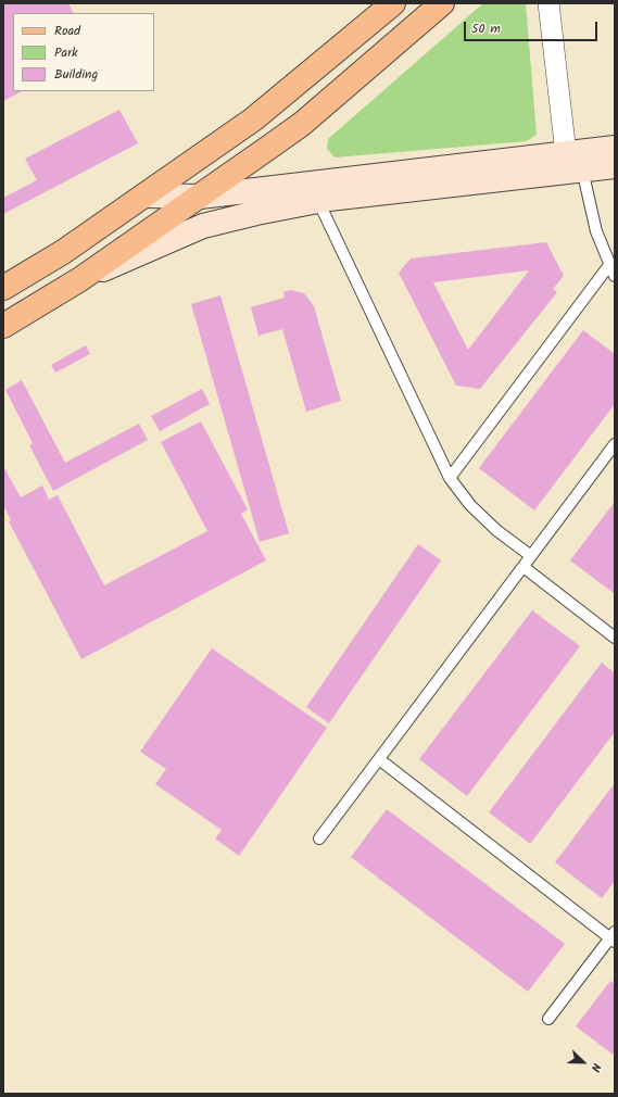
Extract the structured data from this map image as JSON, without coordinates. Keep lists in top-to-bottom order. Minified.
{"legend":["Road","Park","Building"],"scale_bar":"50 m","north":"bottom right"}
